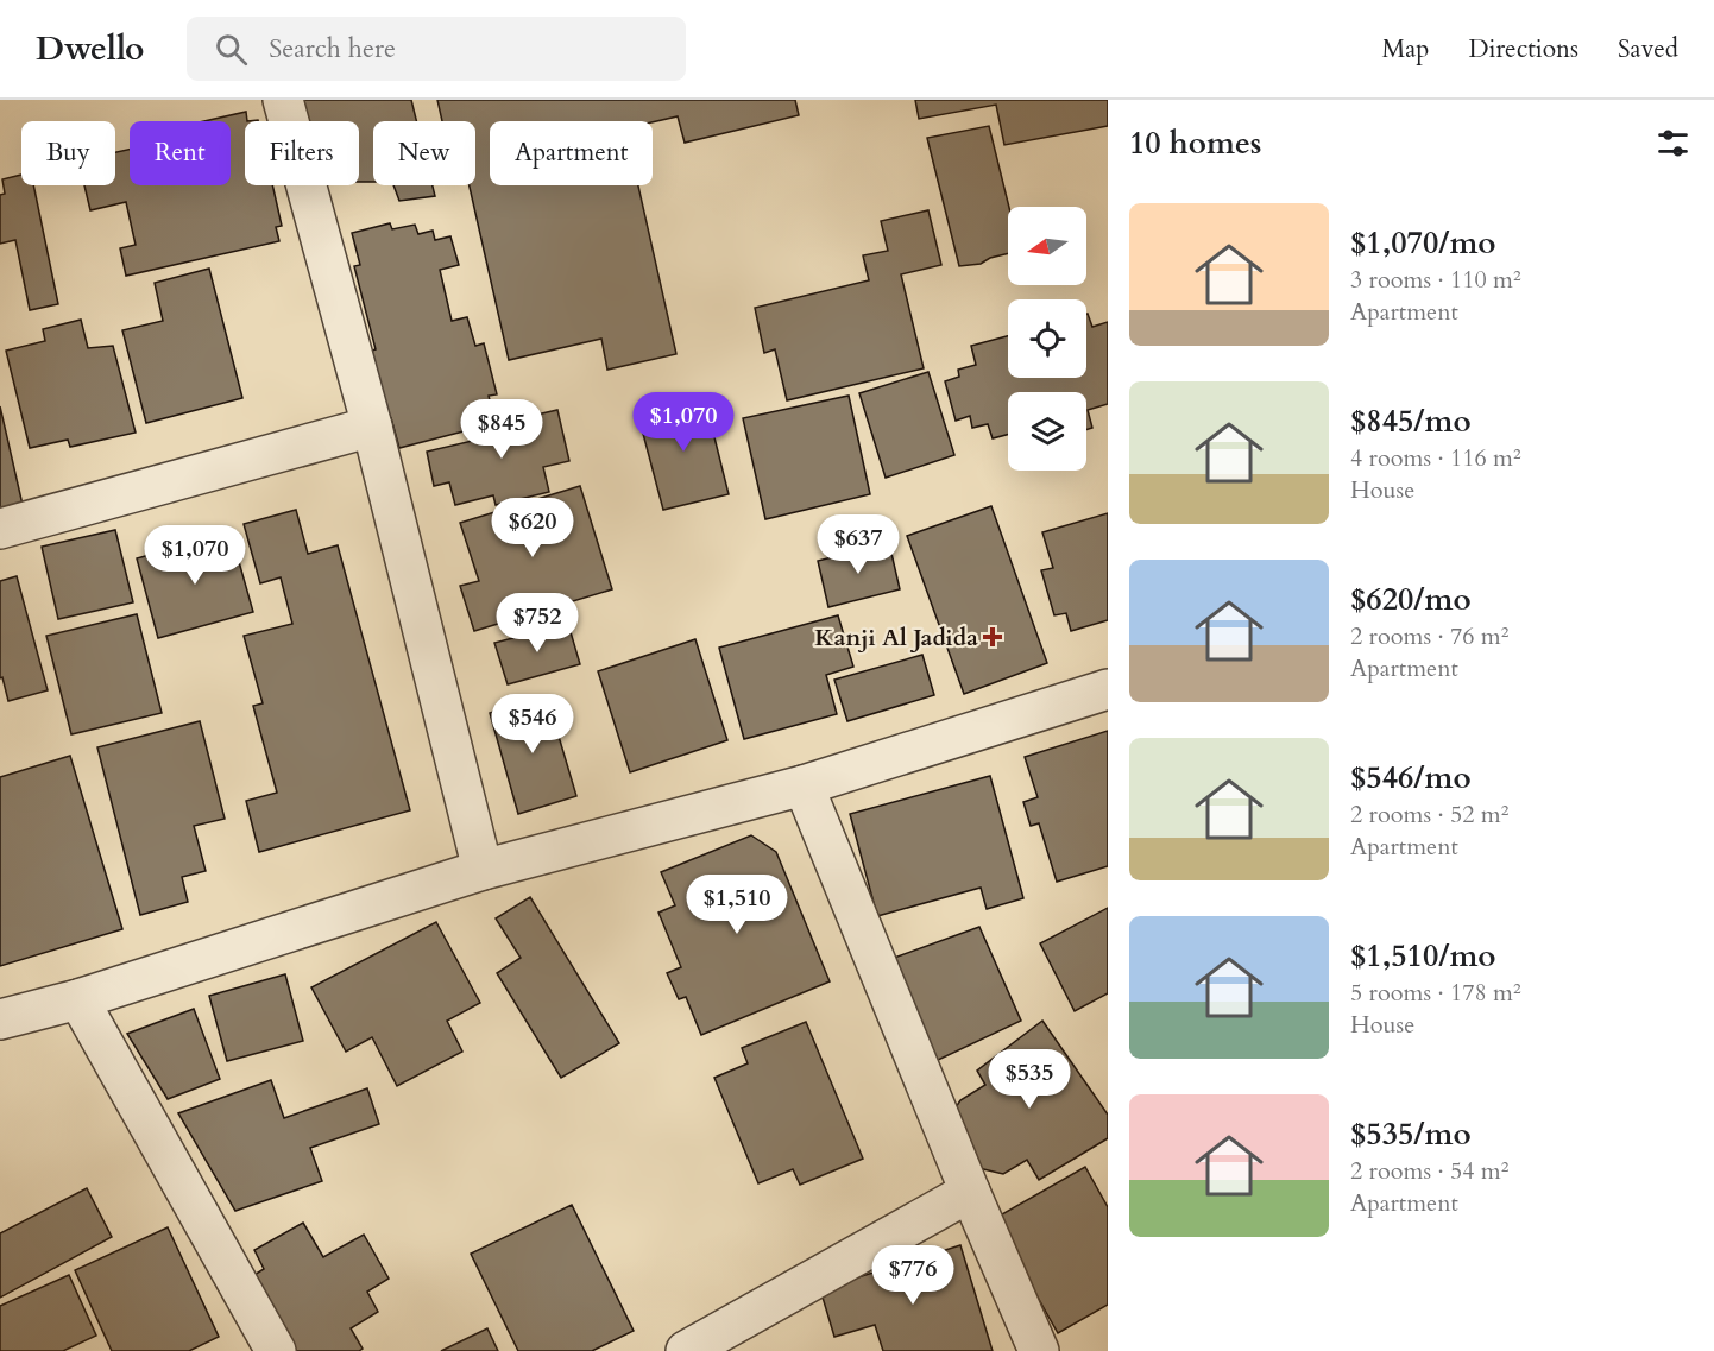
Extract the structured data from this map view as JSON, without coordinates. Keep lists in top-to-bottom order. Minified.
{"places":{"health":["Kanji Al Jadida"]},"north":"left","page":{"header":"Dwello","search":"Search here","nav":["Map","Directions","Saved"],"heading":"10 homes","chip":["Buy","Rent","Filters","New","Apartment"],"list":[{"name":"$1,070/mo","note":"3 rooms · 110 m² · Apartment"},{"name":"$845/mo","note":"4 rooms · 116 m² · House"},{"name":"$620/mo","note":"2 rooms · 76 m² · Apartment"},{"name":"$546/mo","note":"2 rooms · 52 m² · Apartment"},{"name":"$1,510/mo","note":"5 rooms · 178 m² · House"},{"name":"$535/mo","note":"2 rooms · 54 m² · Apartment"}],"price":["$1,070","$845","$620","$637","$1,070","$752","$546","$1,510","$535","$776"]}}
